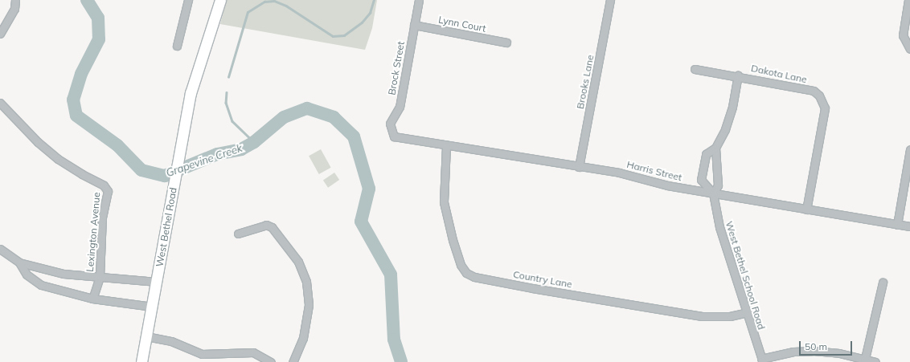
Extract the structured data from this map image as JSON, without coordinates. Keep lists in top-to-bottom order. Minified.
{"streets":{"main road":["West Bethel Road"],"street":["Lynn Court","Brock Street","Dakota Lane","Brooks Lane","Harris Street","Lexington Avenue","West Bethel School Road","Country Lane"]},"crossings":[["Lynn Court","Brock Street"],["Brock Street","Harris Street"],["Dakota Lane","Harris Street"],["Brooks Lane","Harris Street"],["Harris Street","West Bethel School Road"],["Harris Street","Country Lane"],["West Bethel School Road","Country Lane"]],"water":["Grapevine Creek"],"scale_bar":"50 m"}
